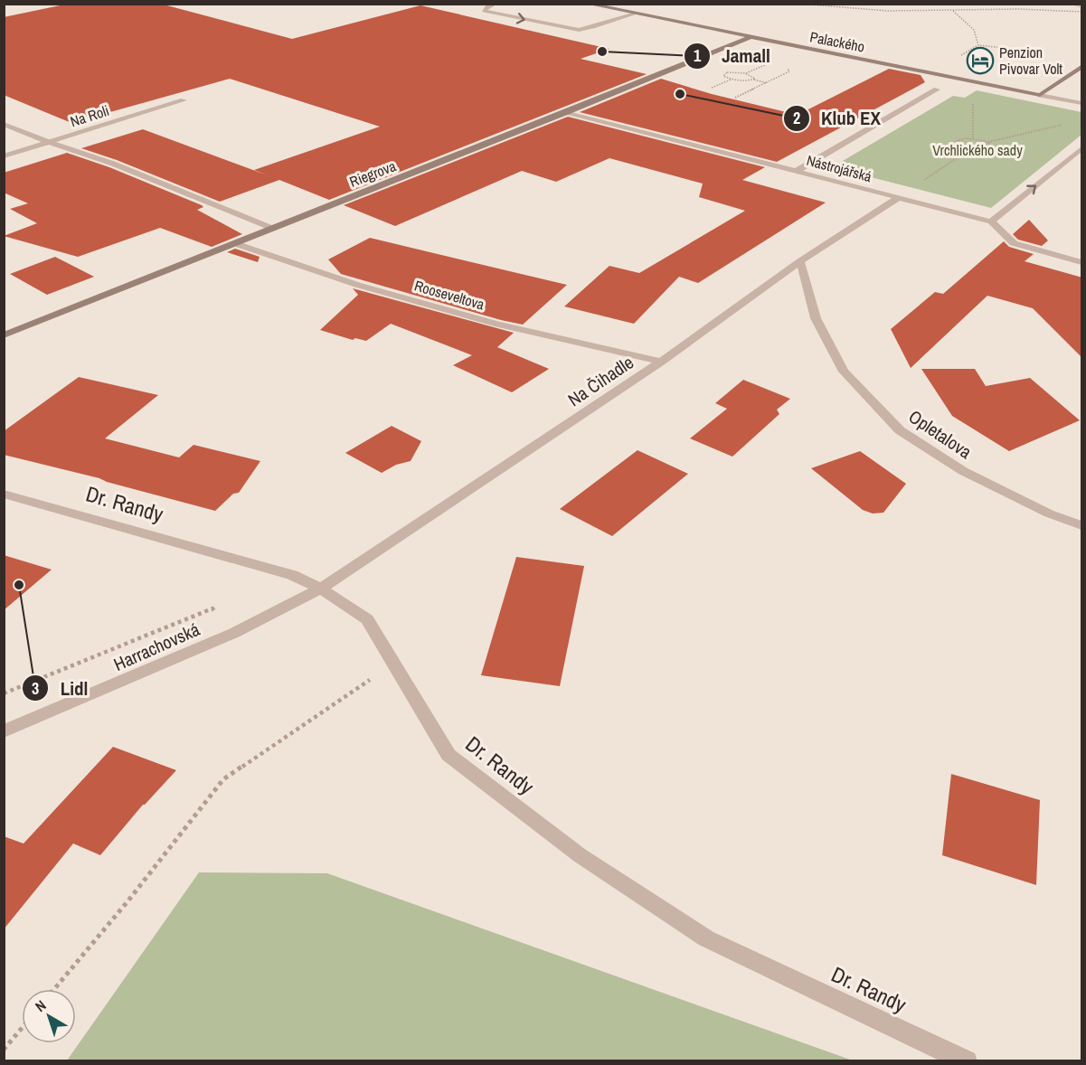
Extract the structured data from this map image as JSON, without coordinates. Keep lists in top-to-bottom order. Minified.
{"streets":{"street":["Palackého","Na Roli","Nástrojářská","Riegrova","Rooseveltova","Na Čihadle","Opletalova","Dr. Randy","Harrachovská"]},"crossings":[["Palackého","Riegrova"],["Nástrojářská","Riegrova"],["Nástrojářská","Na Čihadle"],["Riegrova","Rooseveltova"],["Rooseveltova","Na Čihadle"],["Na Čihadle","Opletalova"],["Na Čihadle","Dr. Randy"],["Na Čihadle","Harrachovská"],["Dr. Randy","Harrachovská"]],"parks":["Vrchlického sady"],"places":{"other":["Jamall","Klub EX","Lidl"],"hotel":["Penzion Pivovar Volt"]},"north":"top left"}
